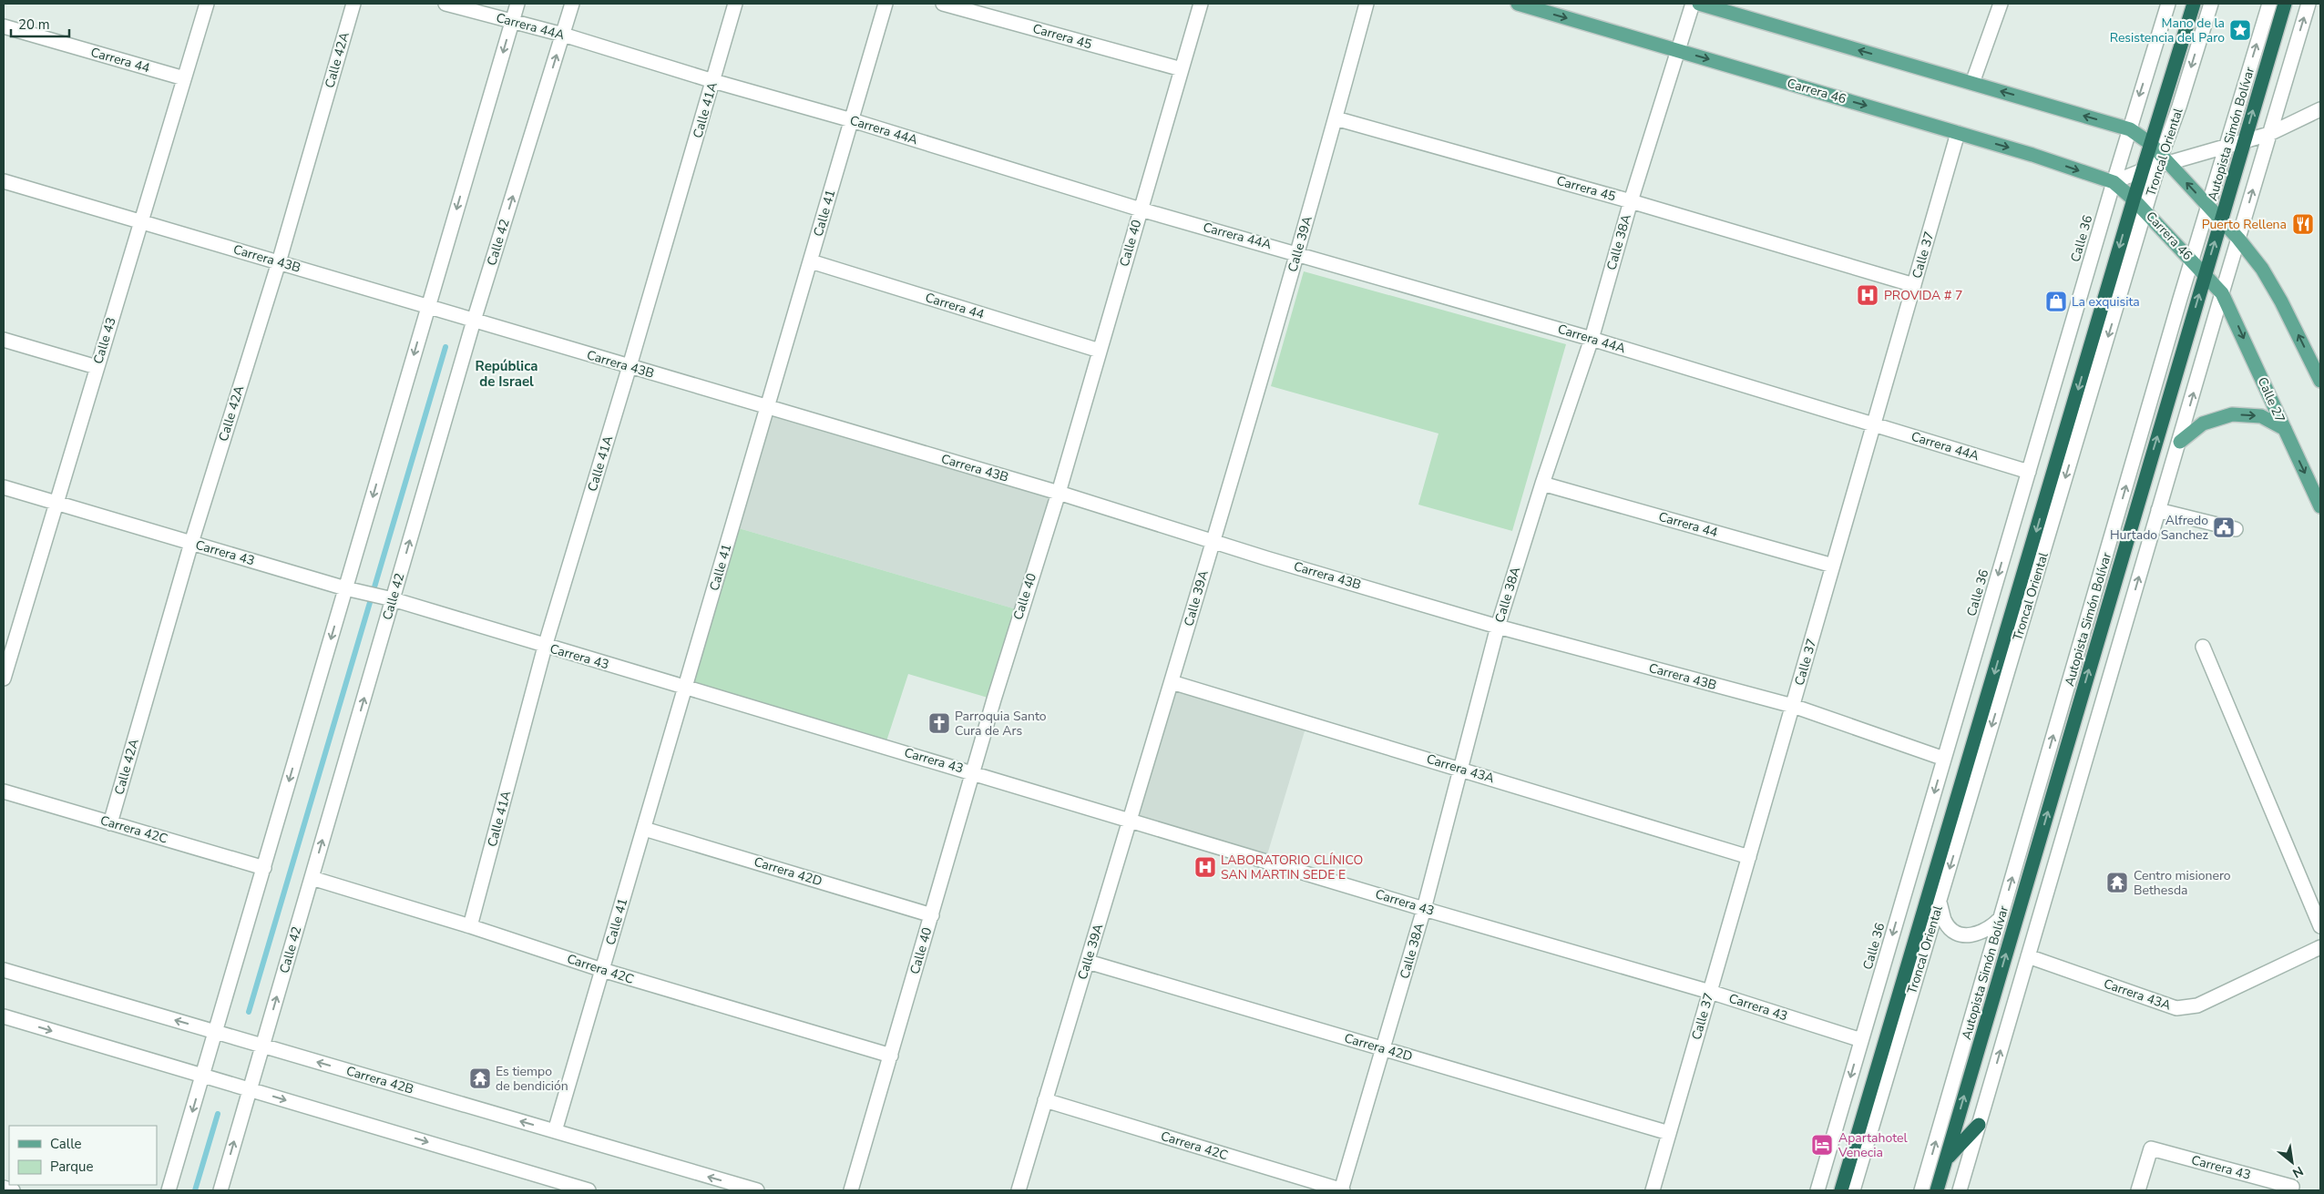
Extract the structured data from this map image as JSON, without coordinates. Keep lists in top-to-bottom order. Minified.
{"streets":{"highway":["Autopista Simón Bolívar"],"main road":["Carrera 46","Calle 27"],"street":["Carrera 44A","Carrera 45","Carrera 44","Calle 42A","Calle 41A","Troncal Oriental","Calle 41","Calle 36","Calle 42","Calle 38A","Calle 40","Calle 39A","Calle 37","Carrera 43B","Calle 43","Carrera 43","Carrera 43A","Carrera 42C","Carrera 42D","Carrera 42B"]},"crossings":[["Carrera 44A","Calle 41A"],["Carrera 44A","Calle 41"],["Carrera 44A","Calle 36"],["Carrera 44A","Calle 42"],["Carrera 44A","Calle 38A"],["Carrera 44A","Calle 40"],["Carrera 44A","Calle 39A"],["Carrera 44A","Calle 37"],["Carrera 45","Calle 38A"],["Carrera 45","Calle 40"],["Carrera 45","Calle 39A"],["Carrera 45","Calle 37"],["Carrera 44","Calle 41"],["Carrera 44","Calle 38A"],["Carrera 44","Calle 40"],["Carrera 44","Calle 37"],["Carrera 44","Calle 43"],["Calle 42A","Carrera 43B"],["Calle 42A","Carrera 43"],["Calle 42A","Carrera 42C"],["Carrera 46","Autopista Simón Bolívar"],["Carrera 46","Troncal Oriental"],["Carrera 46","Calle 36"],["Carrera 46","Calle 38A"],["Carrera 46","Calle 37"],["Carrera 46","Calle 27"],["Calle 41A","Carrera 43B"],["Calle 41A","Carrera 43"],["Calle 41A","Carrera 42C"],["Calle 41","Carrera 43B"],["Calle 41","Carrera 43"],["Calle 41","Carrera 42C"],["Calle 41","Carrera 42D"],["Calle 41","Carrera 42B"],["Calle 36","Carrera 43B"],["Calle 36","Carrera 43"],["Calle 42","Carrera 43B"],["Calle 42","Carrera 43"],["Calle 42","Carrera 42C"],["Calle 42","Carrera 42B"],["Calle 38A","Carrera 43B"],["Calle 38A","Carrera 43"],["Calle 38A","Carrera 43A"],["Calle 38A","Carrera 42C"],["Calle 38A","Carrera 42D"],["Calle 40","Carrera 43B"],["Calle 40","Carrera 43"],["Calle 40","Carrera 42C"],["Calle 40","Carrera 42D"],["Calle 39A","Carrera 43B"],["Calle 39A","Carrera 43"],["Calle 39A","Carrera 43A"],["Calle 39A","Carrera 42C"],["Calle 39A","Carrera 42D"],["Calle 37","Carrera 43B"],["Calle 37","Carrera 43"],["Calle 37","Carrera 43A"],["Calle 37","Carrera 42D"],["Carrera 43B","Calle 43"],["Calle 43","Carrera 43"]],"districts":["República de Israel"],"places":{"place":["Mano de la Resistencia del Paro"],"restaurant":["Puerto Rellena"],"hospital":["PROVIDA # 7","LABORATORIO CLÍNICO SAN MARTIN SEDE E"],"shop":["La exquisita"],"public building":["Alfredo Hurtado Sanchez"],"church":["Parroquia Santo Cura de Ars"],"temple":["Centro misionero Bethesda","Es tiempo de bendición"],"hotel":["Apartahotel Venecia"]},"legend":["Calle","Parque"],"scale_bar":"20 m","north":"bottom right"}
